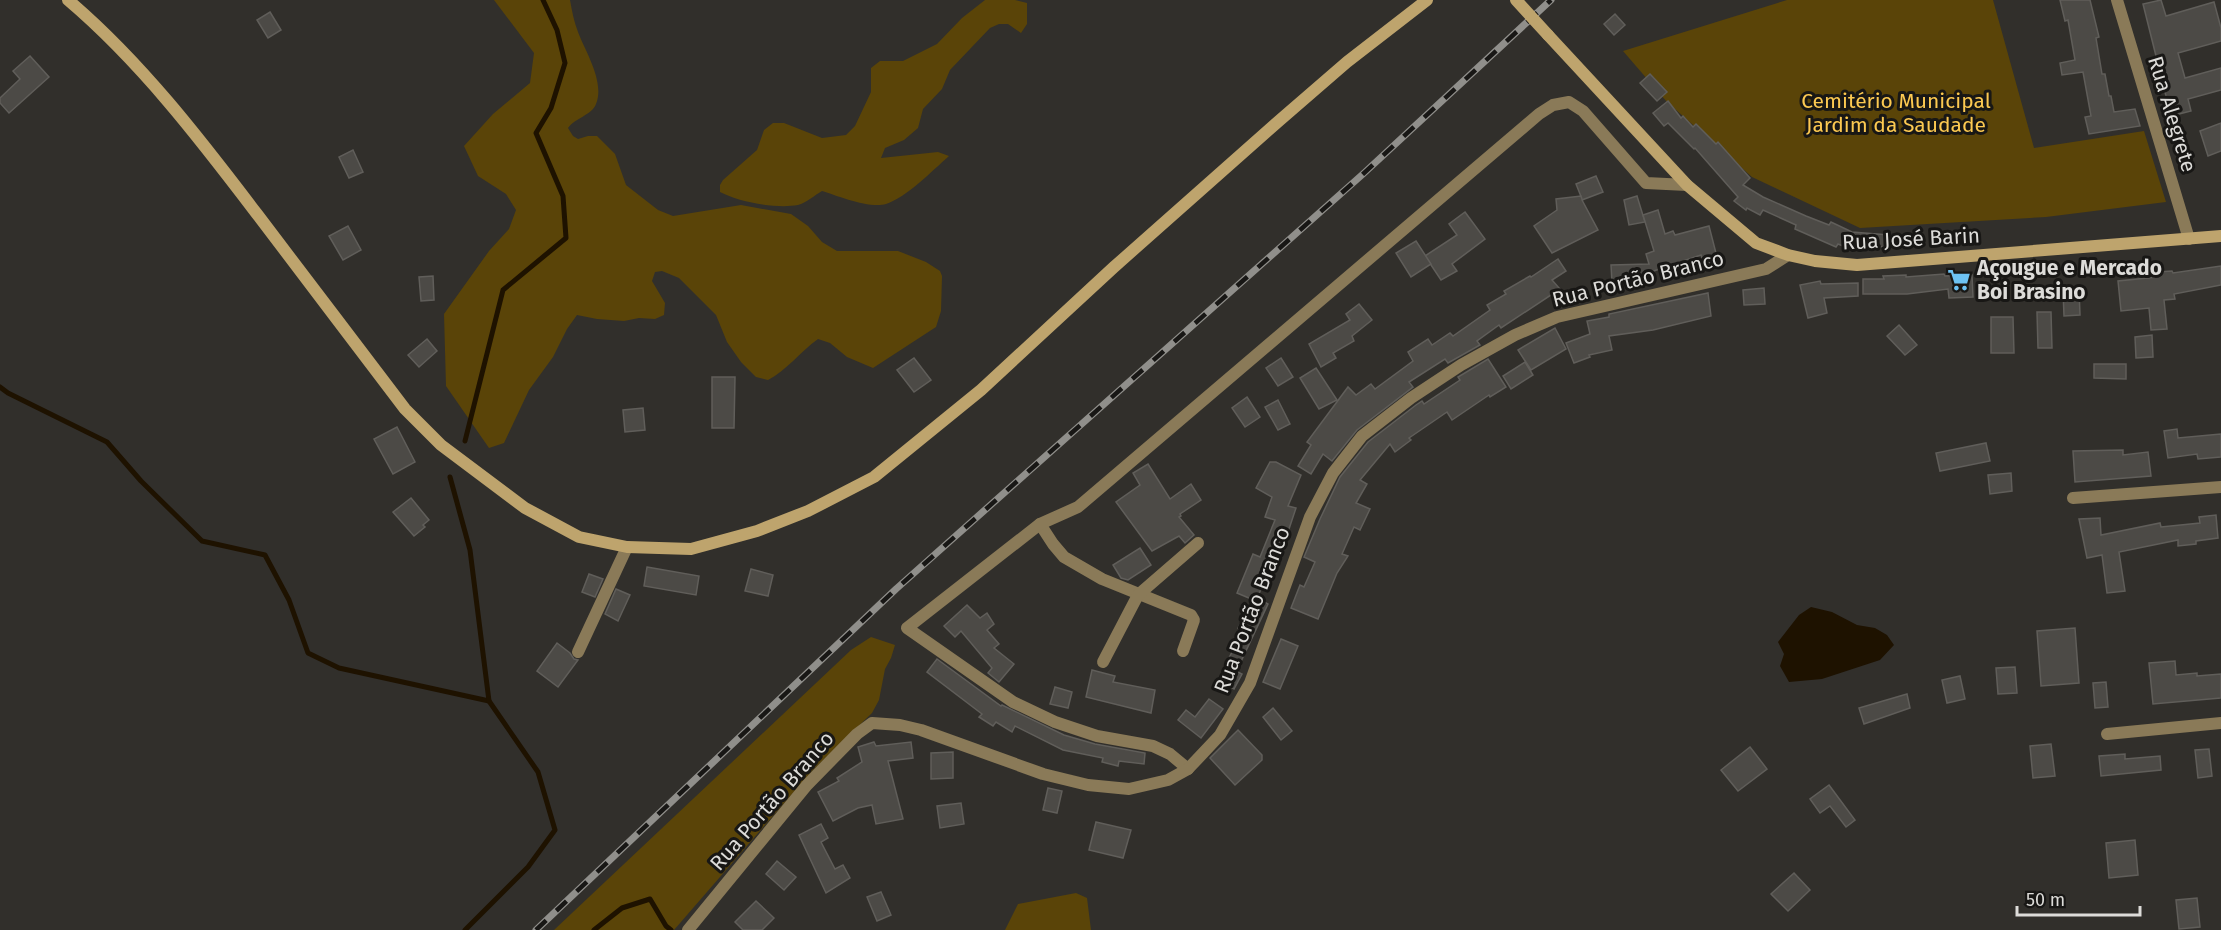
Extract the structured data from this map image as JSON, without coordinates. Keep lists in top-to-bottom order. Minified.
{"streets":{"main road":["Rua José Barin"],"street":["Rua Alegrete","Rua Portão Branco"]},"crossings":[["Rua Alegrete","Rua José Barin"],["Rua José Barin","Rua Portão Branco"]],"parks":["Cemitério Municipal Jardim da Saudade"],"places":{"supermarket":["Açougue e Mercado Boi Brasino"]},"scale_bar":"50 m"}
